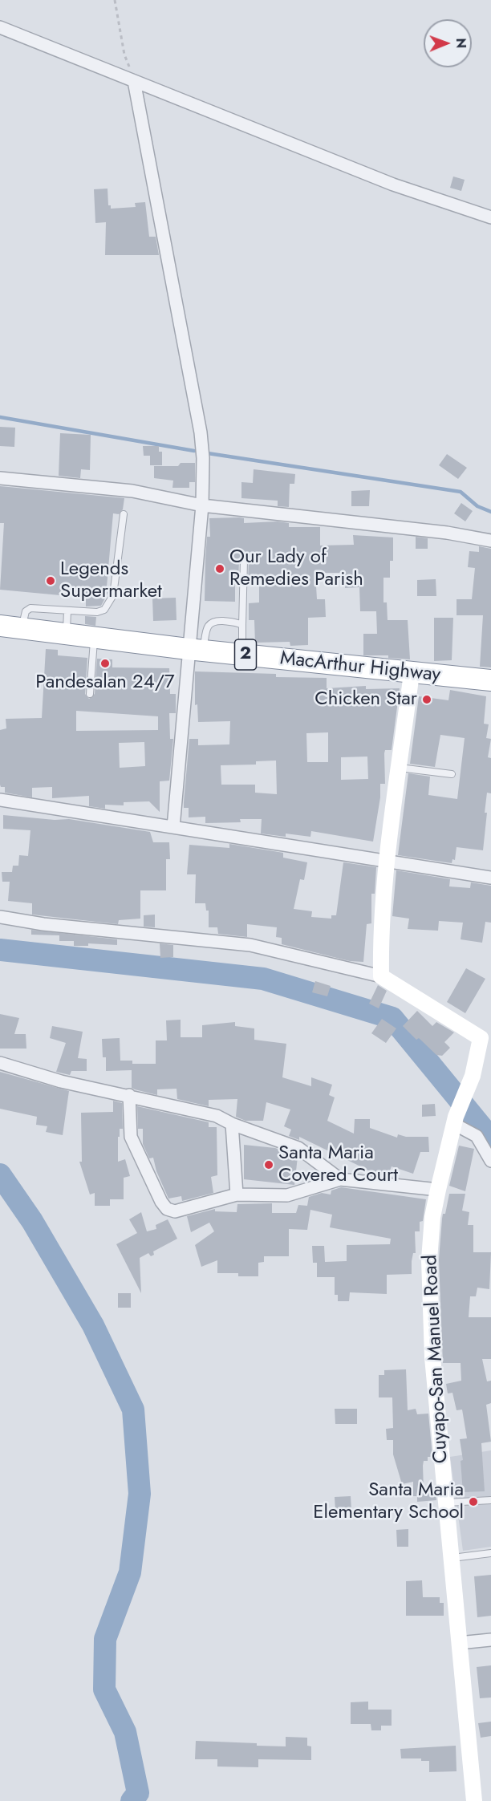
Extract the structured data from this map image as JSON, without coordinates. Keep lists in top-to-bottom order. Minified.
{"streets":{"highway":["2","MacArthur Highway"],"street":["Cuyapo-San Manuel Road"]},"places":["Our Lady of Remedies Parish","Legends Supermarket","Pandesalan 24/7","Chicken Star","Santa Maria Covered Court","Santa Maria Elementary School"],"north":"right"}
